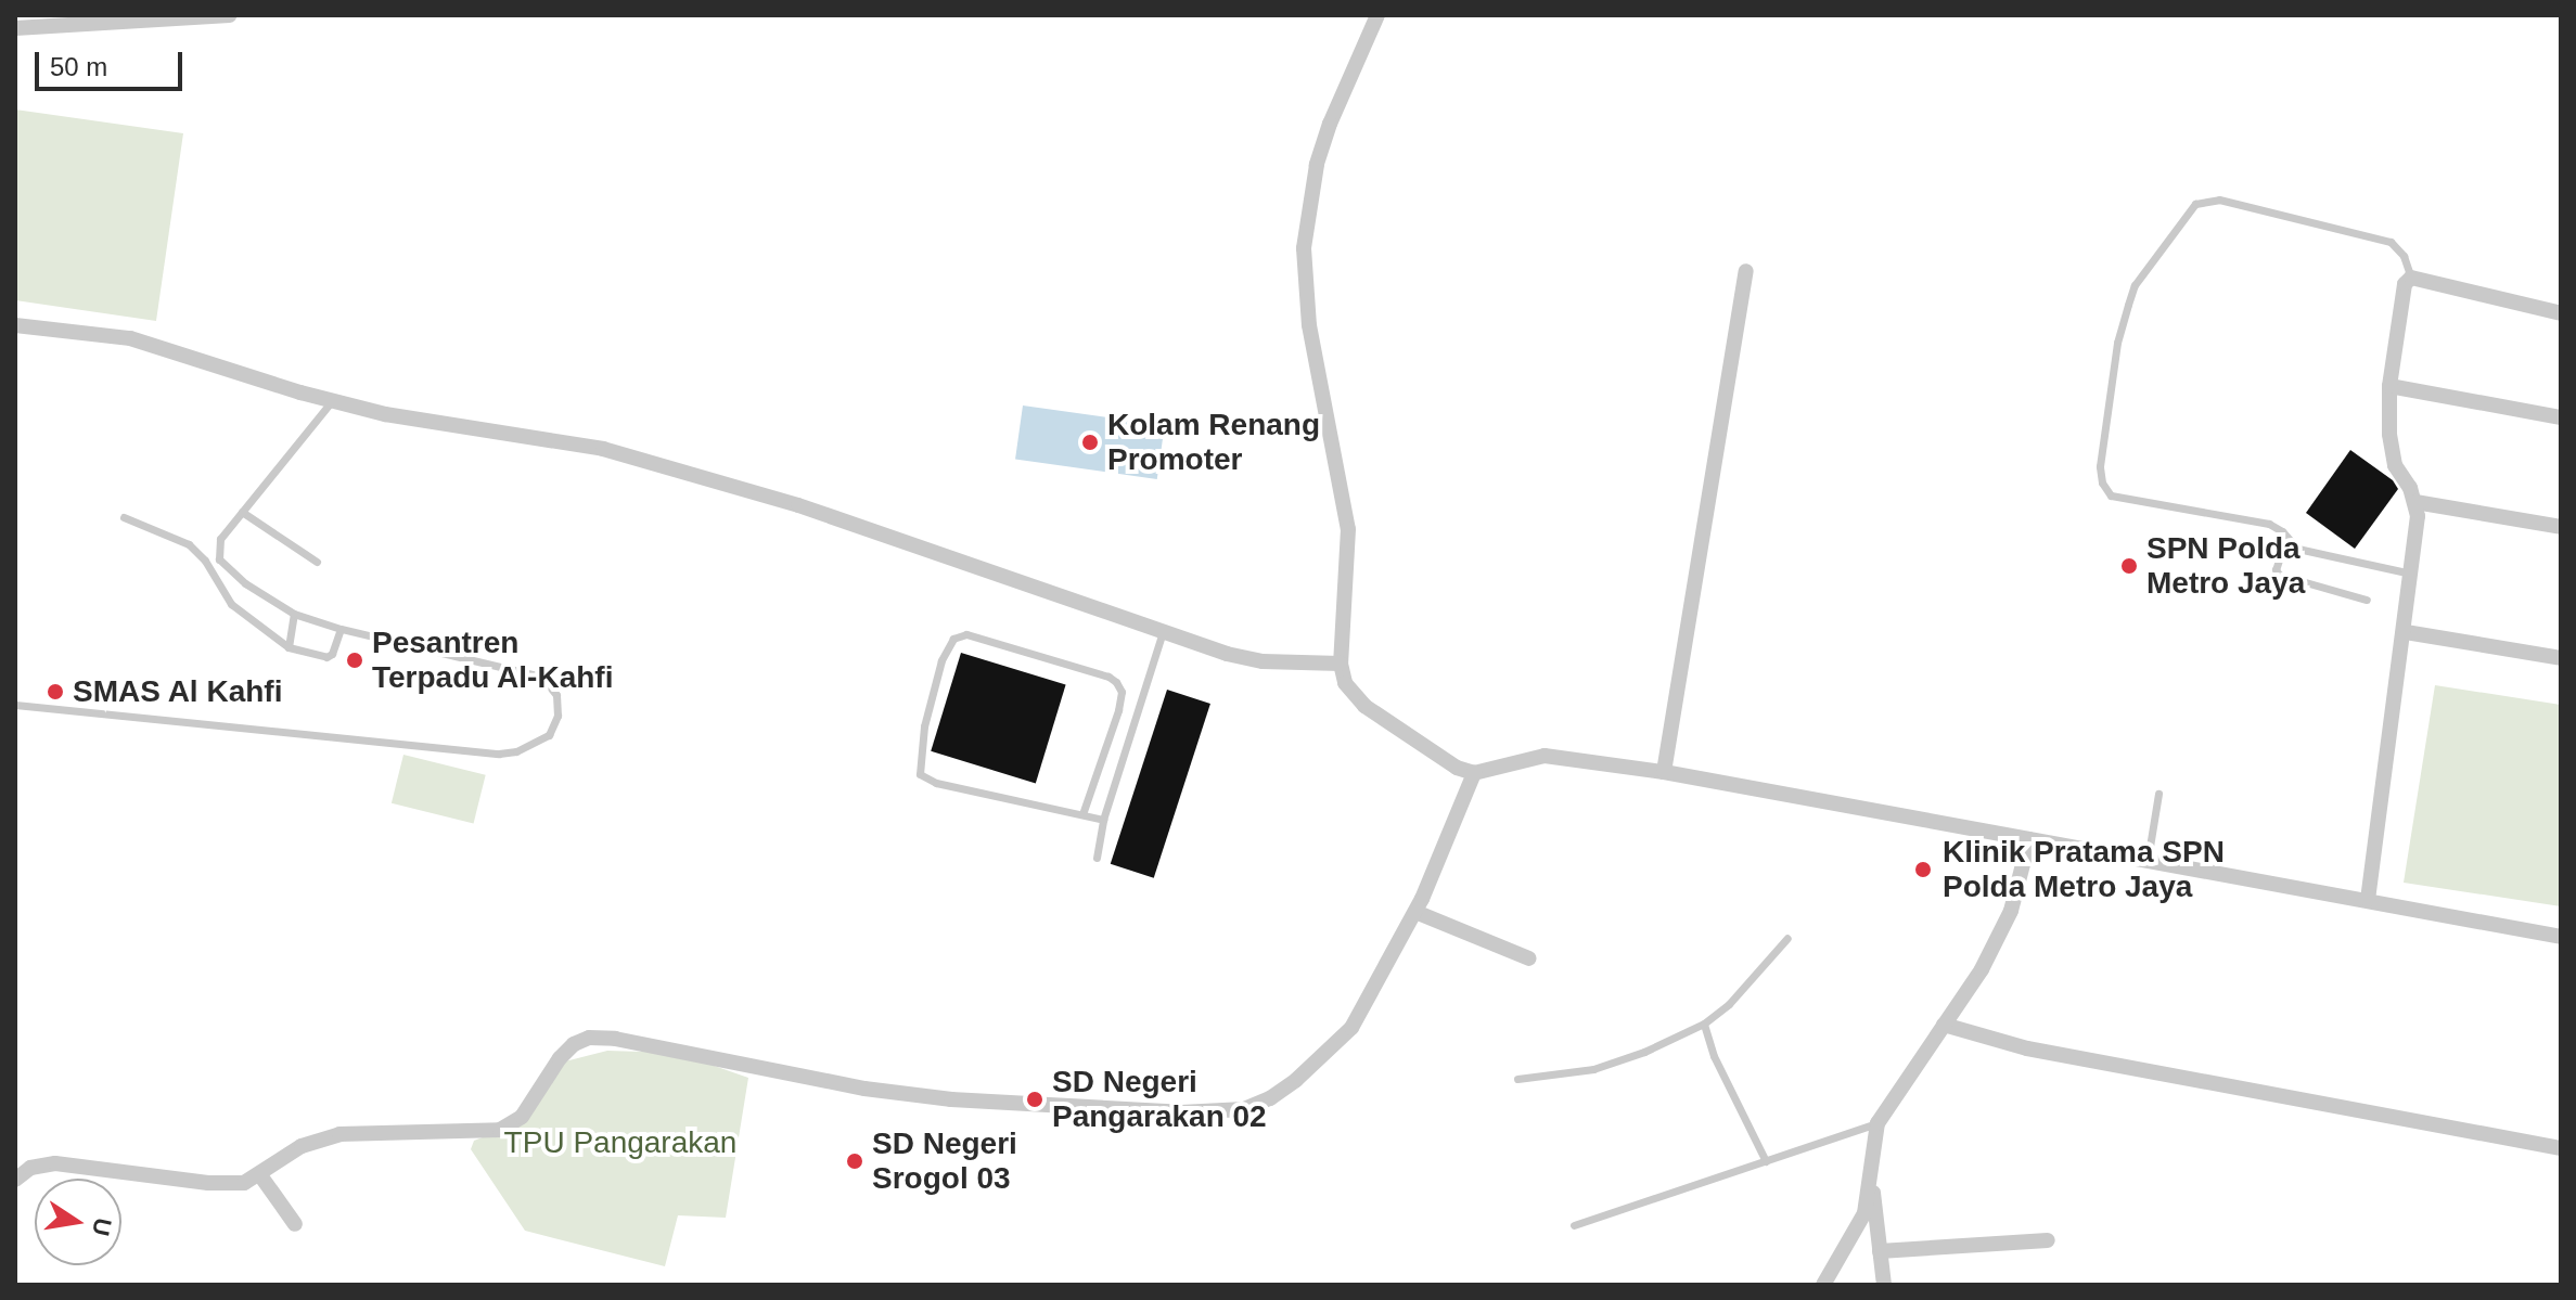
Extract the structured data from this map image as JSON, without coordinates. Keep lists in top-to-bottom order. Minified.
{"parks":["TPU Pangarakan"],"places":["Kolam Renang Promoter","SPN Polda Metro Jaya","Pesantren Terpadu Al-Kahfi","SMAS Al Kahfi","Klinik Pratama SPN Polda Metro Jaya","SD Negeri Pangarakan 02","SD Negeri Srogol 03"],"scale_bar":"50 m","north":"right"}
